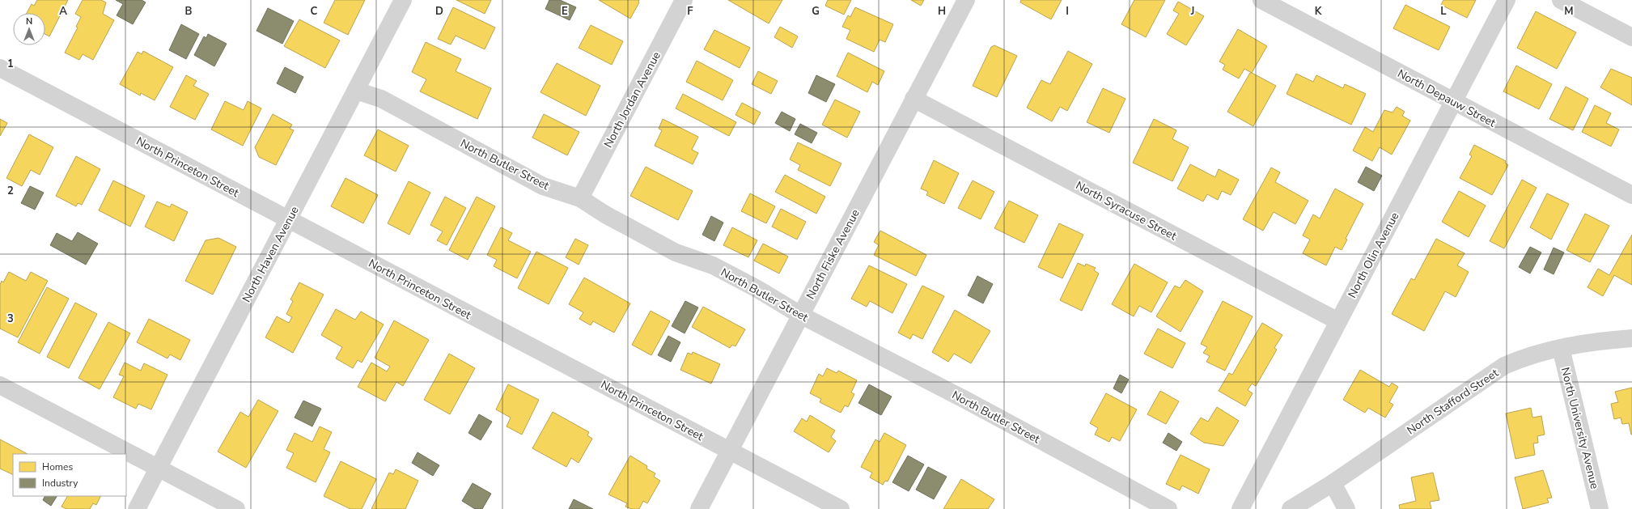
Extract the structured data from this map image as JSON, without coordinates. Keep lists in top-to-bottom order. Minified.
{"streets":{"street":["North Depauw Street","North Jordan Avenue","North Butler Street","North Princeton Street","North Syracuse Street","North Haven Avenue","North Fiske Avenue","North Olin Avenue","North Stafford Street","North University Avenue"]},"crossings":[["North Depauw Street","North Olin Avenue"],["North Jordan Avenue","North Butler Street"],["North Butler Street","North Haven Avenue"],["North Butler Street","North Fiske Avenue"],["North Princeton Street","North Haven Avenue"],["North Princeton Street","North Fiske Avenue"],["North Syracuse Street","North Fiske Avenue"],["North Syracuse Street","North Olin Avenue"],["North Stafford Street","North University Avenue"]],"legend":["Homes","Industry"],"north":"top","grid":{"columns":["A","B","C","D","E","F","G","H","I","J","K","L","M"],"rows":["1","2","3"]}}
